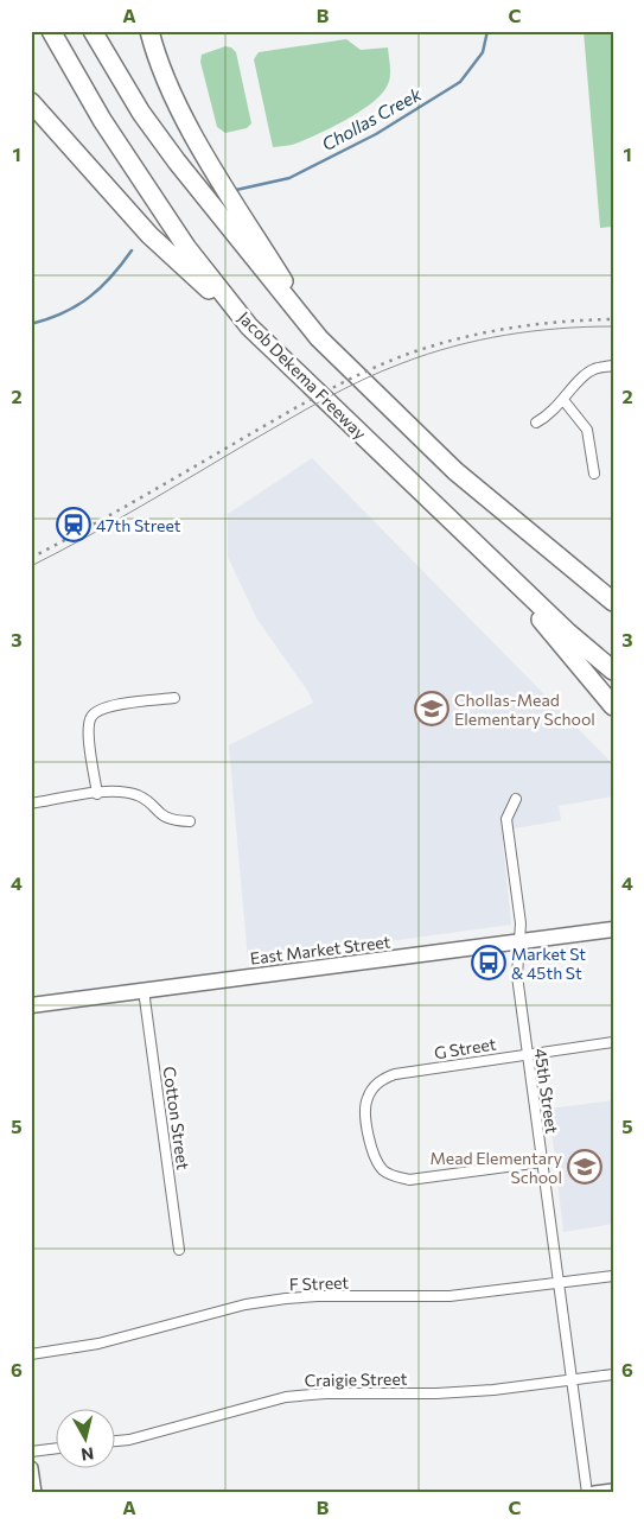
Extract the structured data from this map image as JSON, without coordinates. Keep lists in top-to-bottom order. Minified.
{"streets":{"highway":["Jacob Dekema Freeway"],"main road":["East Market Street"],"street":["G Street","45th Street","Cotton Street","F Street","Craigie Street"]},"crossings":[["East Market Street","45th Street"],["East Market Street","Cotton Street"],["G Street","45th Street"],["45th Street","F Street"],["45th Street","Craigie Street"]],"water":["Chollas Creek"],"places":{"station":["47th Street"],"school or university":["Chollas-Mead Elementary School","Mead Elementary School"],"bus stop":["Market St & 45th St"]},"north":"bottom","grid":{"columns":["A","B","C"],"rows":["1","2","3","4","5","6"]}}
